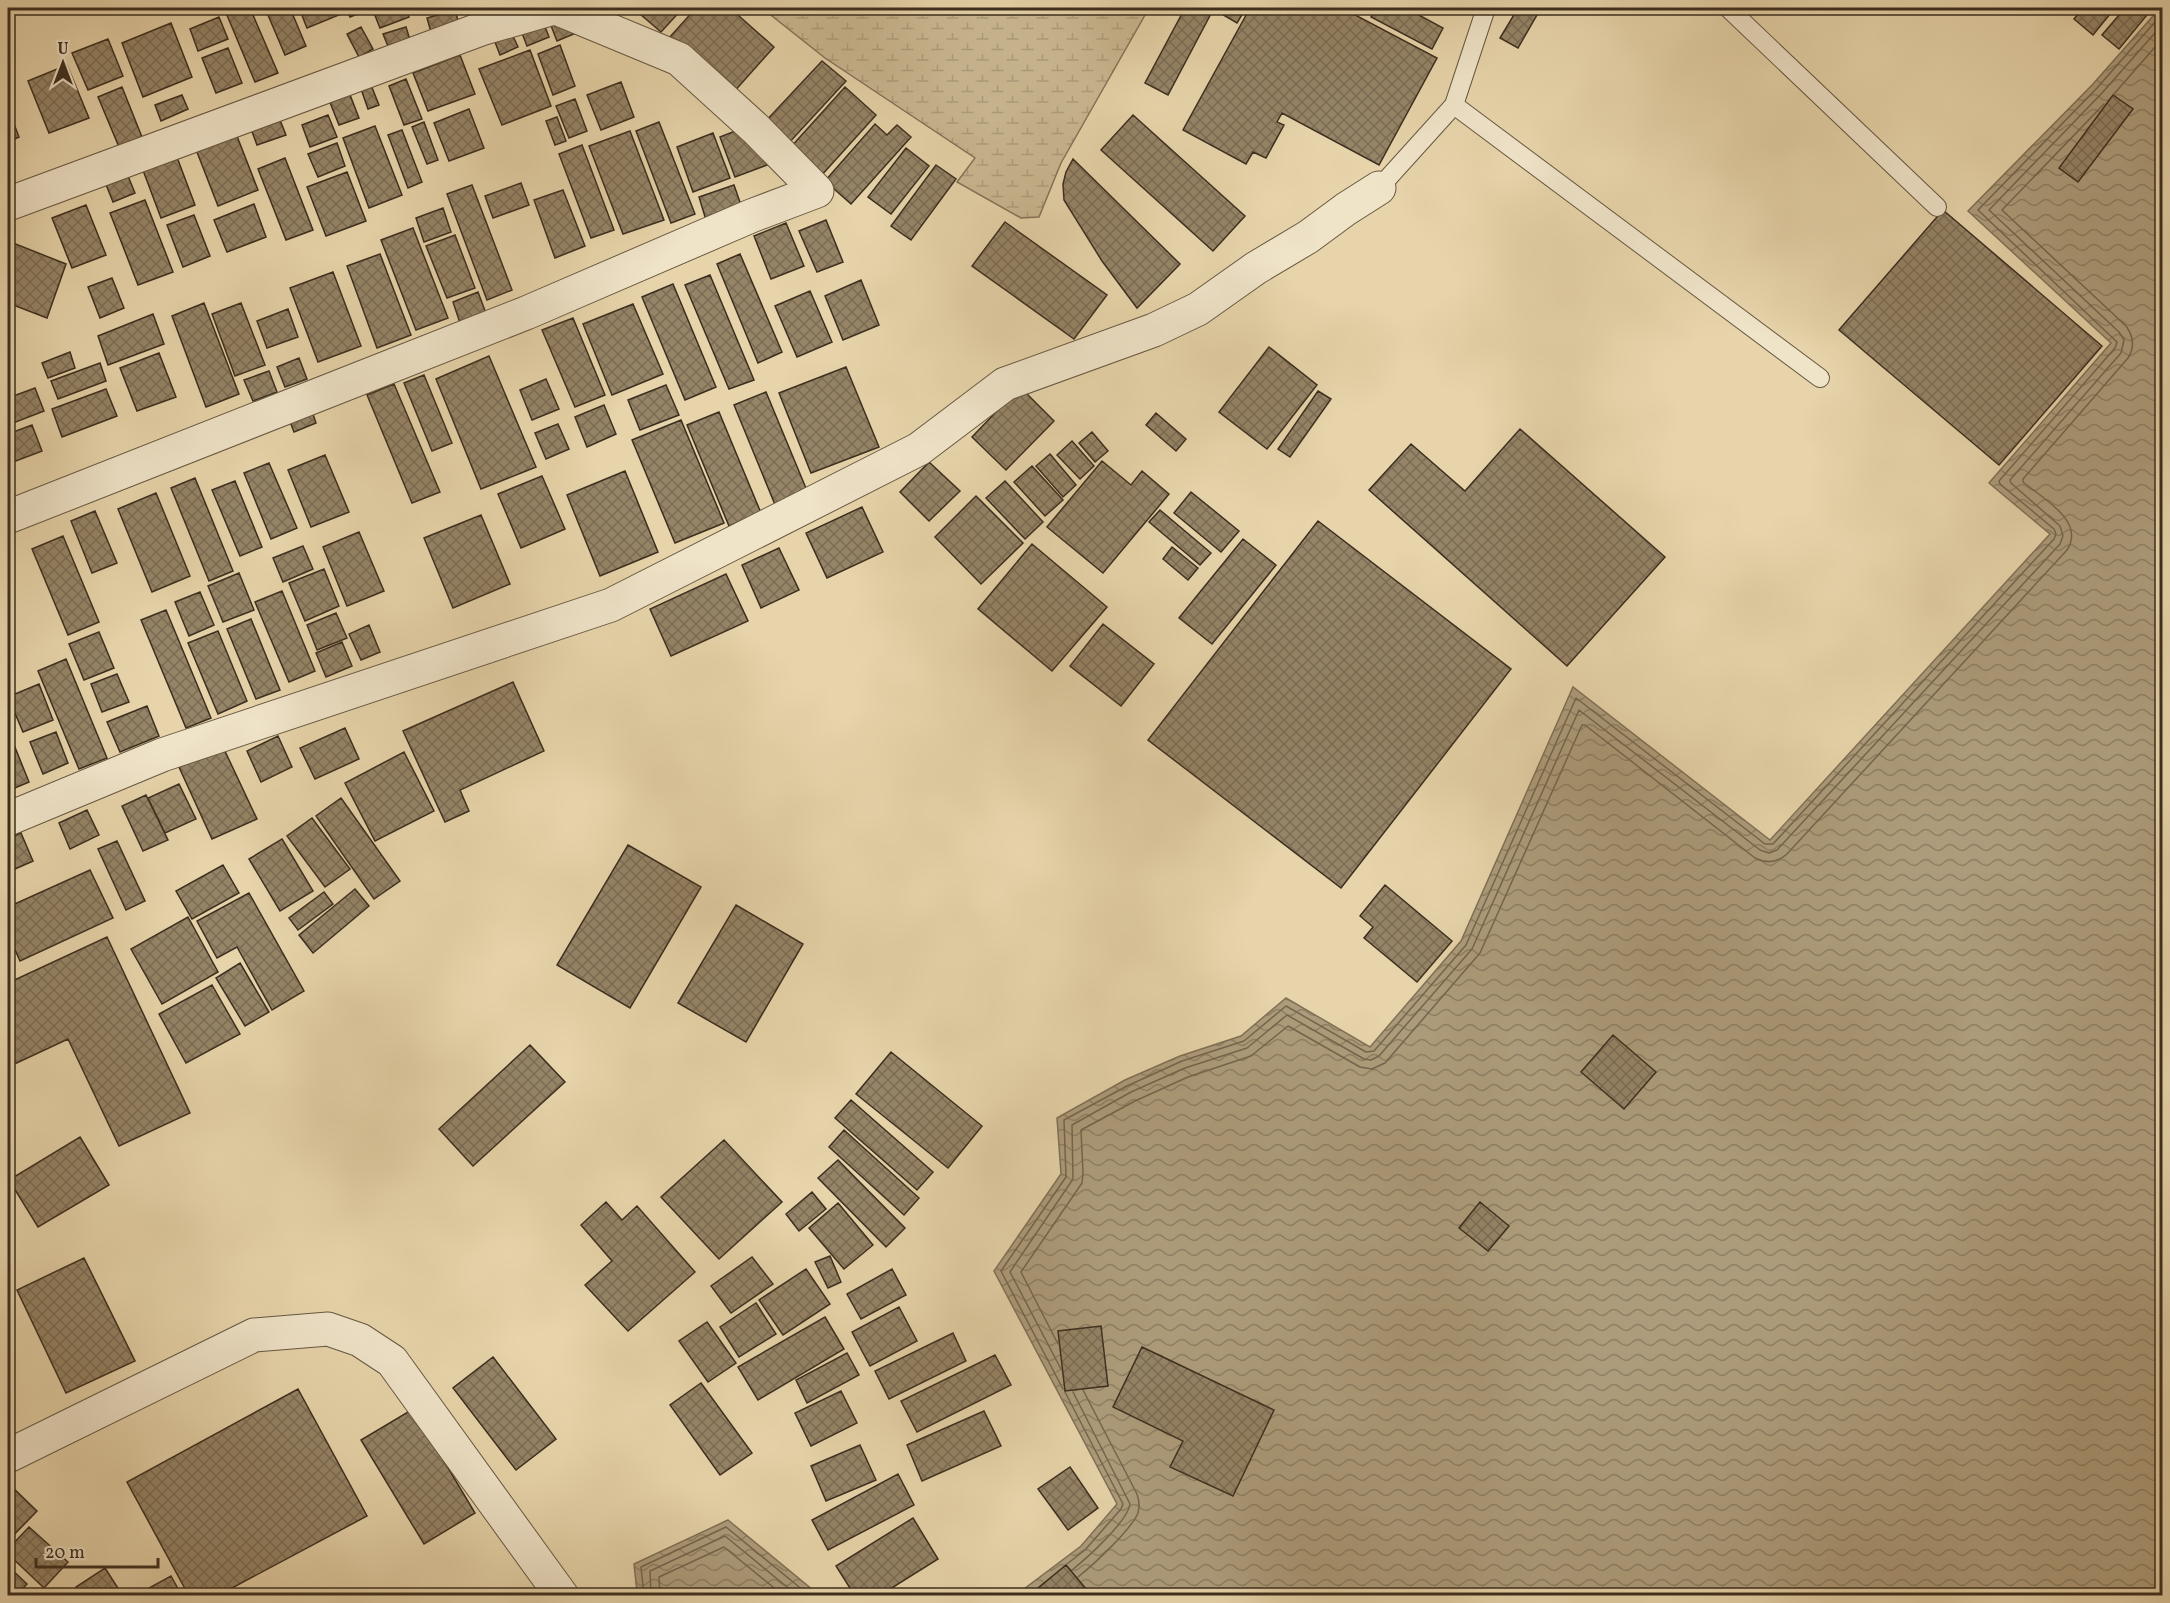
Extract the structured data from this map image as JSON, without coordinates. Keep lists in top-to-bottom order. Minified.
{"scale_bar":"20 m","north":"top"}
